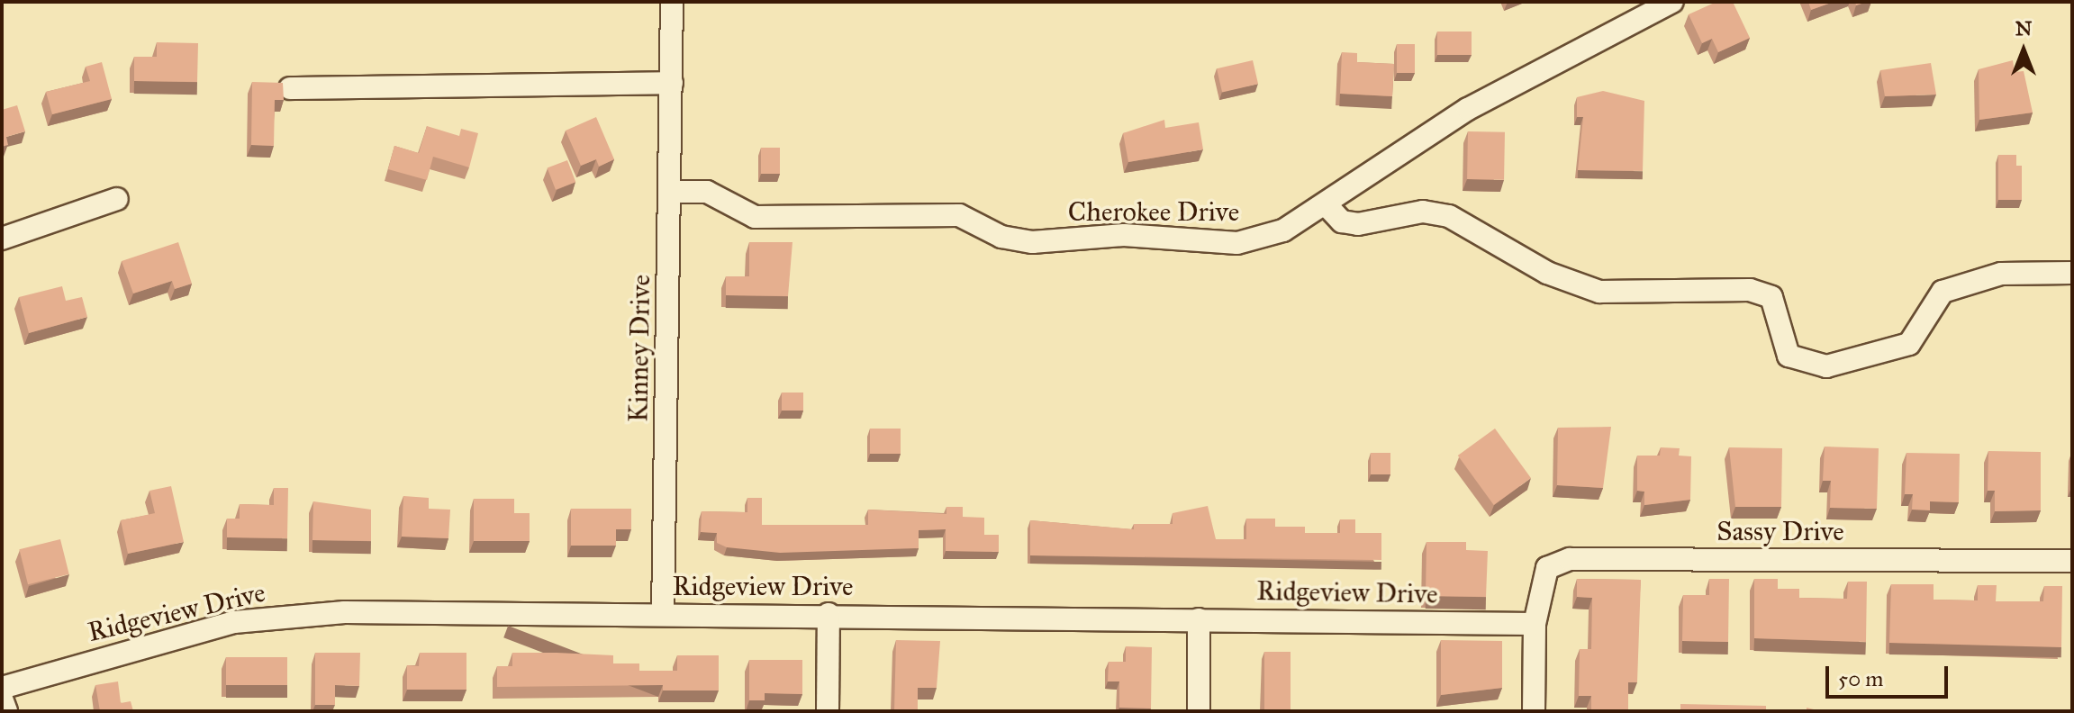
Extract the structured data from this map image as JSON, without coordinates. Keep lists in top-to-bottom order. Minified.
{"streets":{"street":["Cherokee Drive","Kinney Drive","Sassy Drive","Ridgeview Drive"]},"crossings":[["Cherokee Drive","Kinney Drive"],["Kinney Drive","Ridgeview Drive"],["Sassy Drive","Ridgeview Drive"]],"scale_bar":"50 m","north":"top"}
